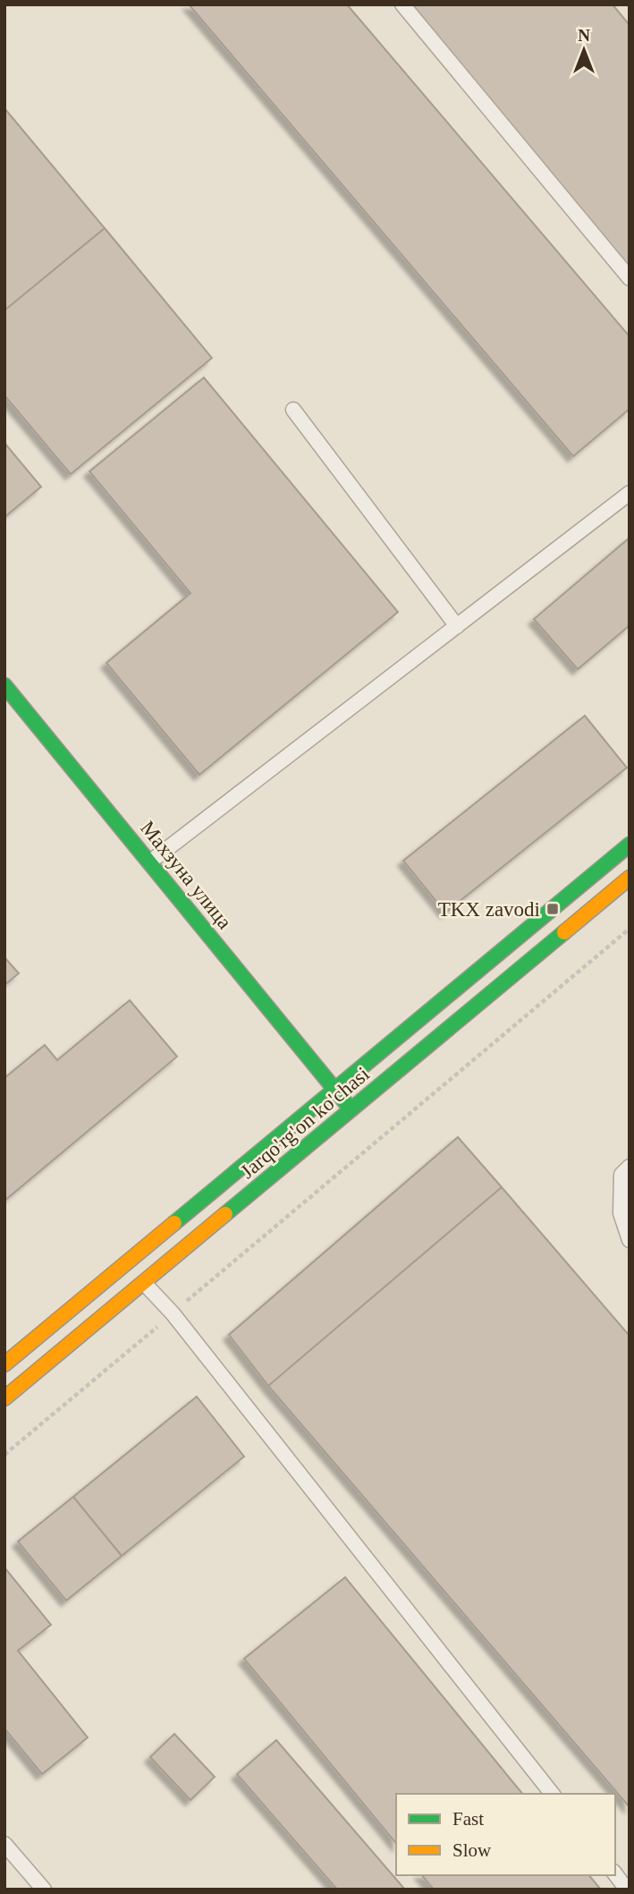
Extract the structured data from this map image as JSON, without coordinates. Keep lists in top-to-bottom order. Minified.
{"streets":{"main road":["Махзуна улица","Jarqo'rg'on ko'chasi"]},"crossings":[["Махзуна улица","Jarqo'rg'on ko'chasi"]],"places":{"transit":["TKX zavodi"]},"legend":["Fast","Slow"],"north":"top"}
